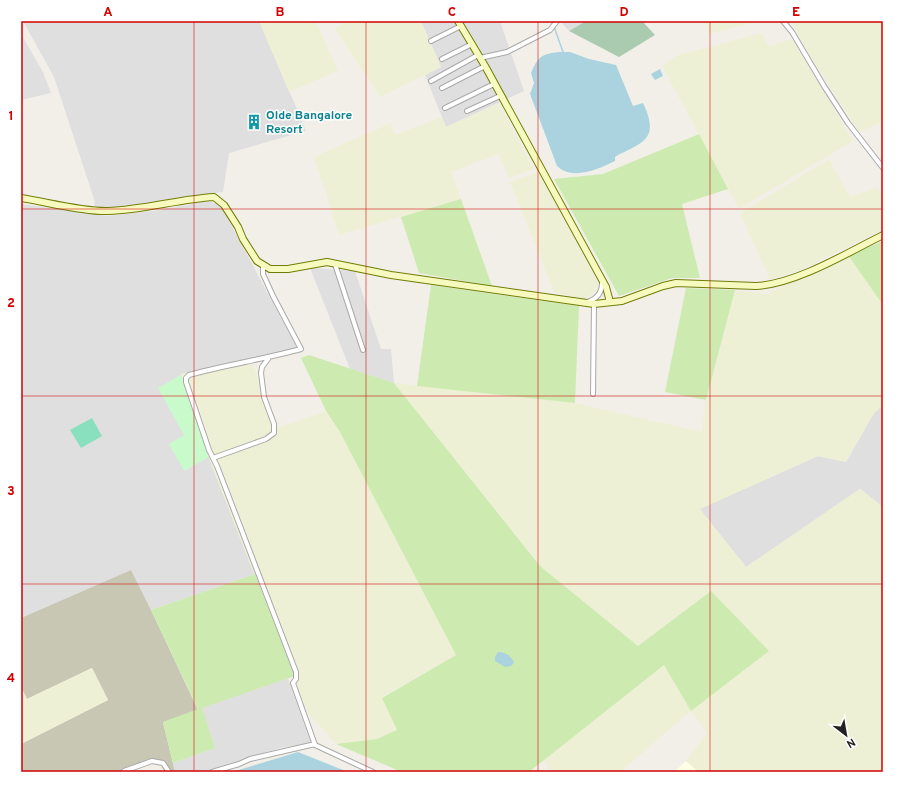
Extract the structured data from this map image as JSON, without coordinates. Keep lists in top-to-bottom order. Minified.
{"places":{"building":["Olde Bangalore Resort"]},"north":"bottom right","grid":{"columns":["A","B","C","D","E"],"rows":["1","2","3","4"]}}
